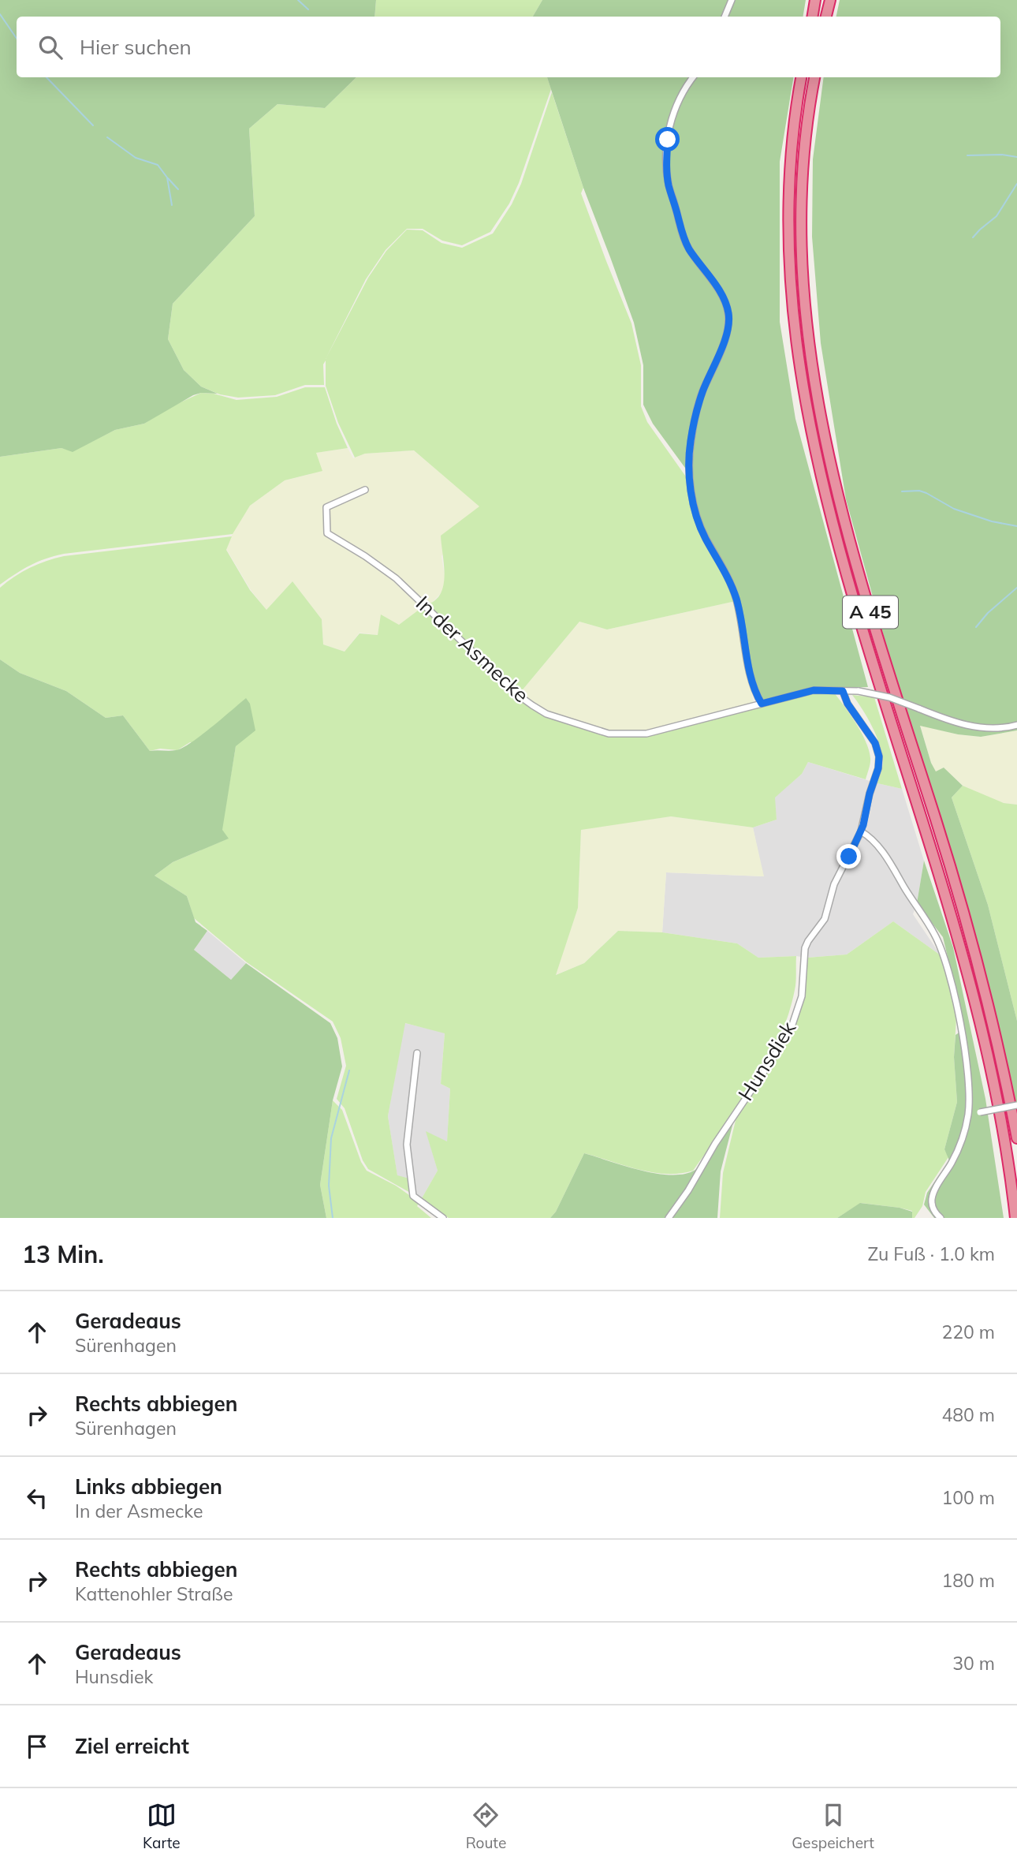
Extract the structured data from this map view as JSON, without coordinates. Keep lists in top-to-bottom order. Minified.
{"streets":{"highway":["A 45"],"street":["In der Asmecke","Hunsdiek"]},"crossings":[["In der Asmecke","Hunsdiek"]],"page":{"search":"Hier suchen","heading":["13 Min.","Zu Fuß · 1.0 km"],"list":[["Geradeaus","Sürenhagen","220 m"],["Rechts abbiegen","Sürenhagen","480 m"],["Links abbiegen","In der Asmecke","100 m"],["Rechts abbiegen","Kattenohler Straße","180 m"],["Geradeaus","Hunsdiek","30 m"],"Ziel erreicht"],"nav":["Karte","Route","Gespeichert"]}}
